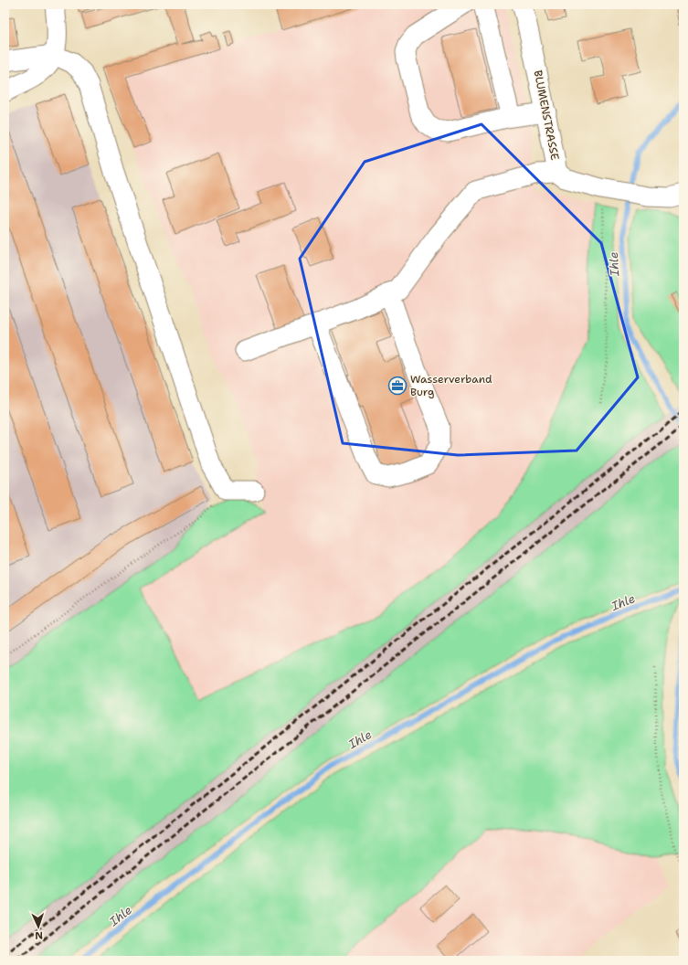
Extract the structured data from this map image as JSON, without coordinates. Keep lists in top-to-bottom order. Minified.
{"streets":{"street":["BLUMENSTRASSE"]},"water":["Ihle"],"places":{"office":["Wasserverband Burg"]},"north":"bottom"}
